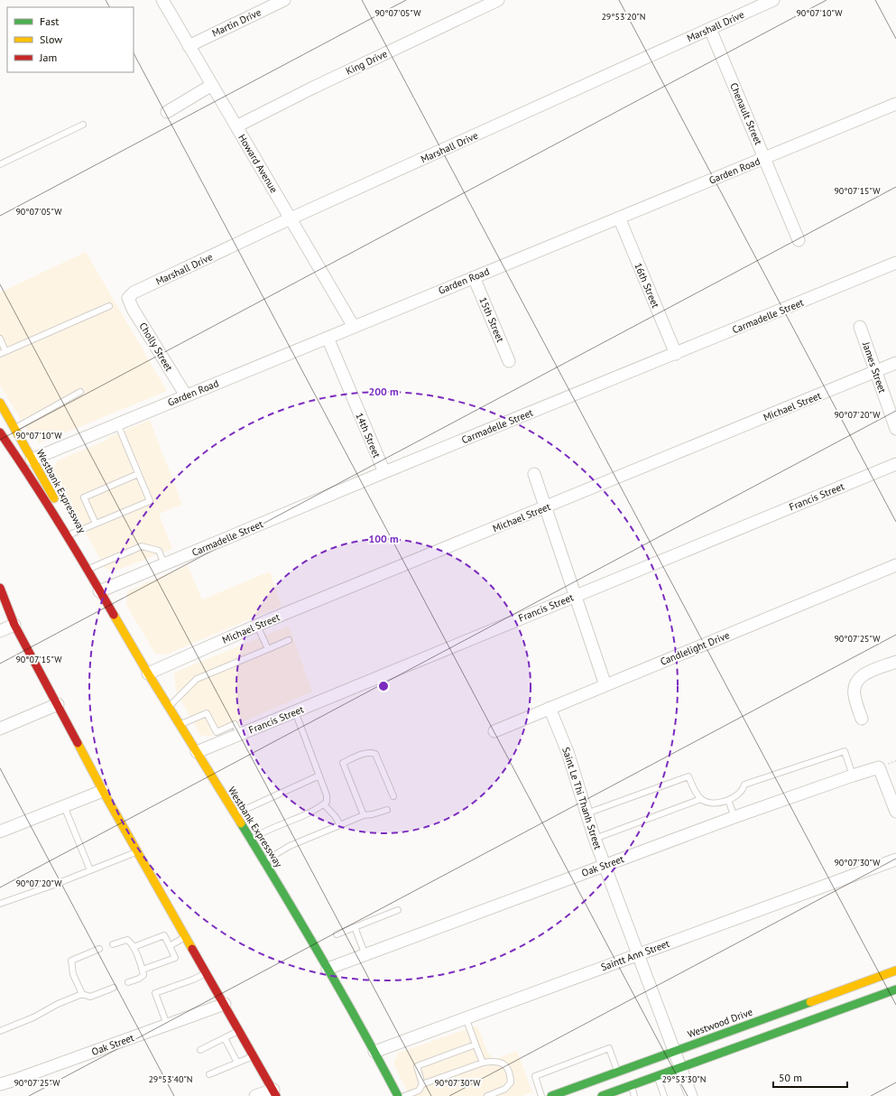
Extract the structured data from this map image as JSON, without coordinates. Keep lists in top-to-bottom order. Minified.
{"streets":{"main road":["Westbank Expressway","Westwood Drive"],"street":["Martin Drive","Marshall Drive","King Drive","Chenault Street","Howard Avenue","Garden Road","16th Street","Carmadelle Street","15th Street","Cholly Street","James Street","Michael Street","14th Street","Francis Street","Candlelight Drive","Saint Le Thi Thanh Street","Oak Street","Saintt Ann Street"]},"crossings":[["Martin Drive","Howard Avenue"],["Marshall Drive","Chenault Street"],["Marshall Drive","Howard Avenue"],["Marshall Drive","Cholly Street"],["King Drive","Howard Avenue"],["Chenault Street","Garden Road"],["Howard Avenue","Garden Road"],["Garden Road","16th Street"],["Garden Road","15th Street"],["Garden Road","Cholly Street"],["Garden Road","14th Street"],["Garden Road","Westbank Expressway"],["16th Street","Carmadelle Street"],["Carmadelle Street","14th Street"],["Carmadelle Street","Westbank Expressway"],["James Street","Michael Street"],["Michael Street","Westbank Expressway"],["Westbank Expressway","Francis Street"],["Westbank Expressway","Oak Street"],["Westbank Expressway","Saintt Ann Street"],["Candlelight Drive","Saint Le Thi Thanh Street"],["Saint Le Thi Thanh Street","Oak Street"],["Saint Le Thi Thanh Street","Saintt Ann Street"],["Saint Le Thi Thanh Street","Westwood Drive"]],"legend":["Fast","Slow","Jam"],"scale_bar":"50 m","coordinates":["90°07'05\"W","90°07'10\"W","29°53'20\"N","90°07'15\"W","90°07'20\"W","90°07'25\"W","90°07'30\"W","29°53'40\"N","29°53'30\"N"],"rings":["200 m","100 m"]}
